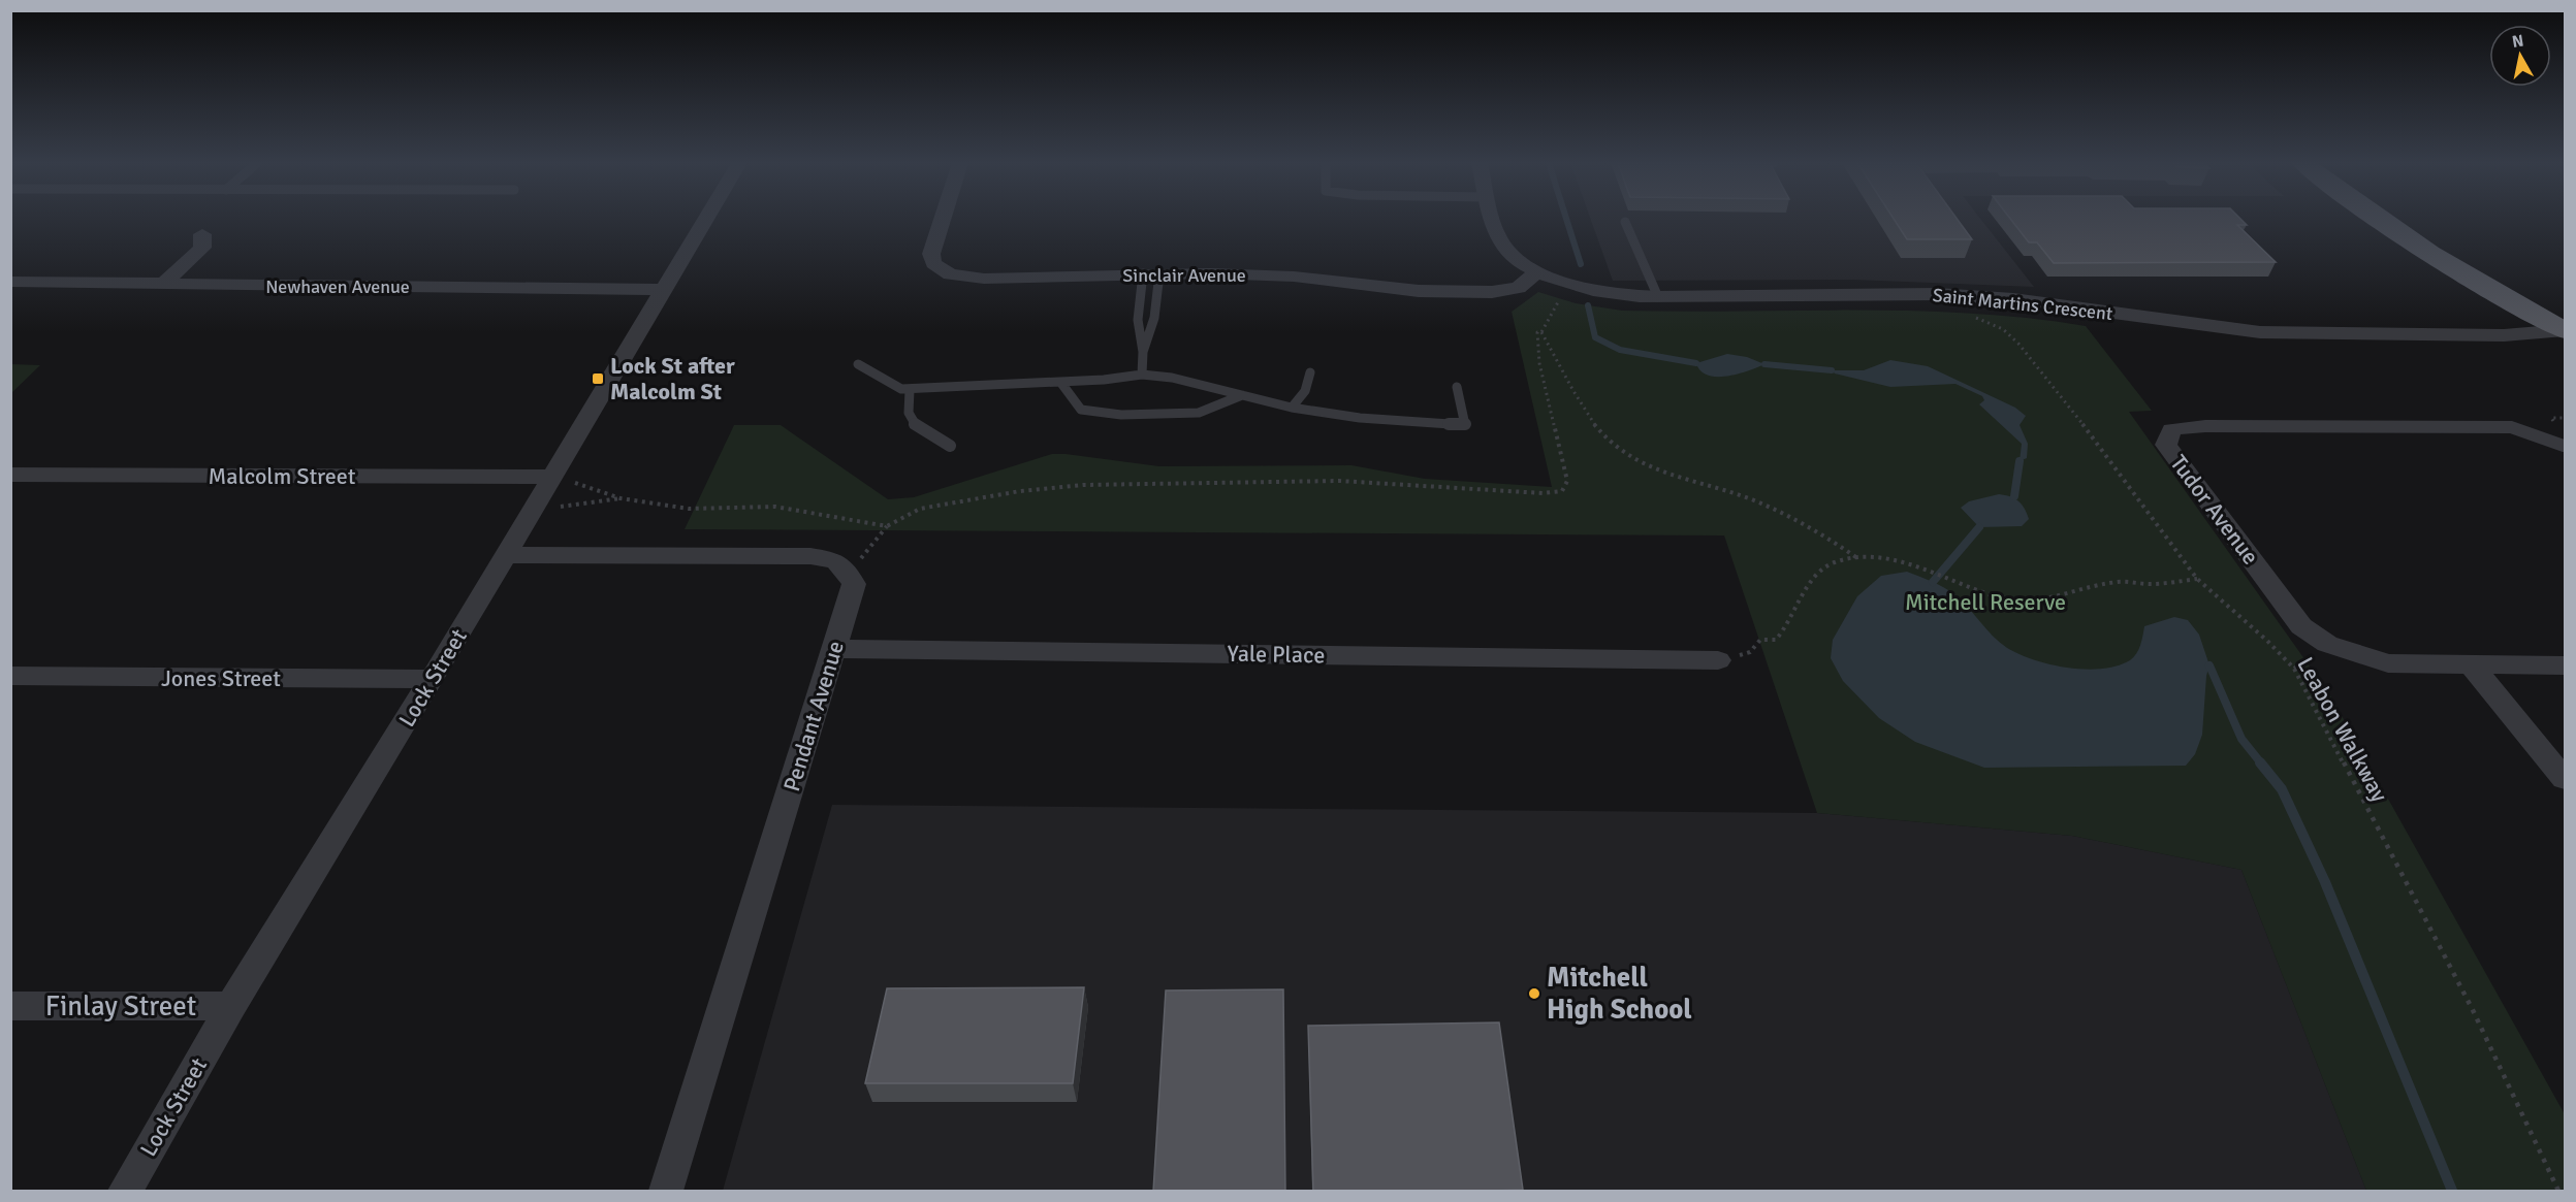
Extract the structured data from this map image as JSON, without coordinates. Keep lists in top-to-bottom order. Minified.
{"streets":{"street":["Sinclair Avenue","Newhaven Avenue","Saint Martins Crescent","Malcolm Street","Tudor Avenue","Yale Place","Jones Street","Lock Street","Pendant Avenue","Finlay Street"],"path":["Leabon Walkway"]},"crossings":[["Sinclair Avenue","Saint Martins Crescent"],["Newhaven Avenue","Lock Street"],["Malcolm Street","Lock Street"],["Yale Place","Pendant Avenue"],["Jones Street","Lock Street"],["Lock Street","Finlay Street"]],"parks":["Mitchell Reserve"],"places":{"transit":["Lock St after Malcolm St"],"other":["Mitchell High School"]},"north":"top"}
